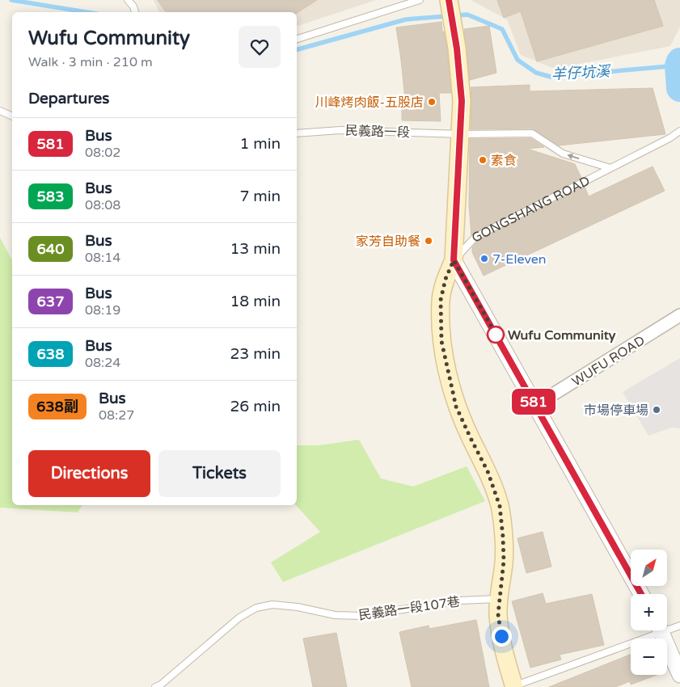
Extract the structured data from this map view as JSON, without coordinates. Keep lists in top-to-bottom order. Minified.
{"streets":{"street":["WUFU ROAD"],"lane":["民義路一段","GONGSHANG ROAD","民義路一段107巷"]},"crossings":[["民義路一段","GONGSHANG ROAD"]],"one_way":["民義路一段"],"water":["羊仔坑溪"],"places":["川峰烤肉飯-五股店","素食","家芳自助餐","7-Eleven","Wufu Community","市場停車場"],"lines":["bus line 581"],"north":"top right","page":{"on_map":"581","heading":[["Wufu Community","Walk · 3 min · 210 m"],"Departures"],"list":[{"mark":"581","name":"Bus","note":"08:02","value":"1 min"},{"mark":"583","name":"Bus","note":"08:08","value":"7 min"},{"mark":"640","name":"Bus","note":"08:14","value":"13 min"},{"mark":"637","name":"Bus","note":"08:19","value":"18 min"},{"mark":"638","name":"Bus","note":"08:24","value":"23 min"},{"mark":"638副","name":"Bus","note":"08:27","value":"26 min"}],"buttons":["Directions","Tickets"],"map_buttons":["+","−"]}}
